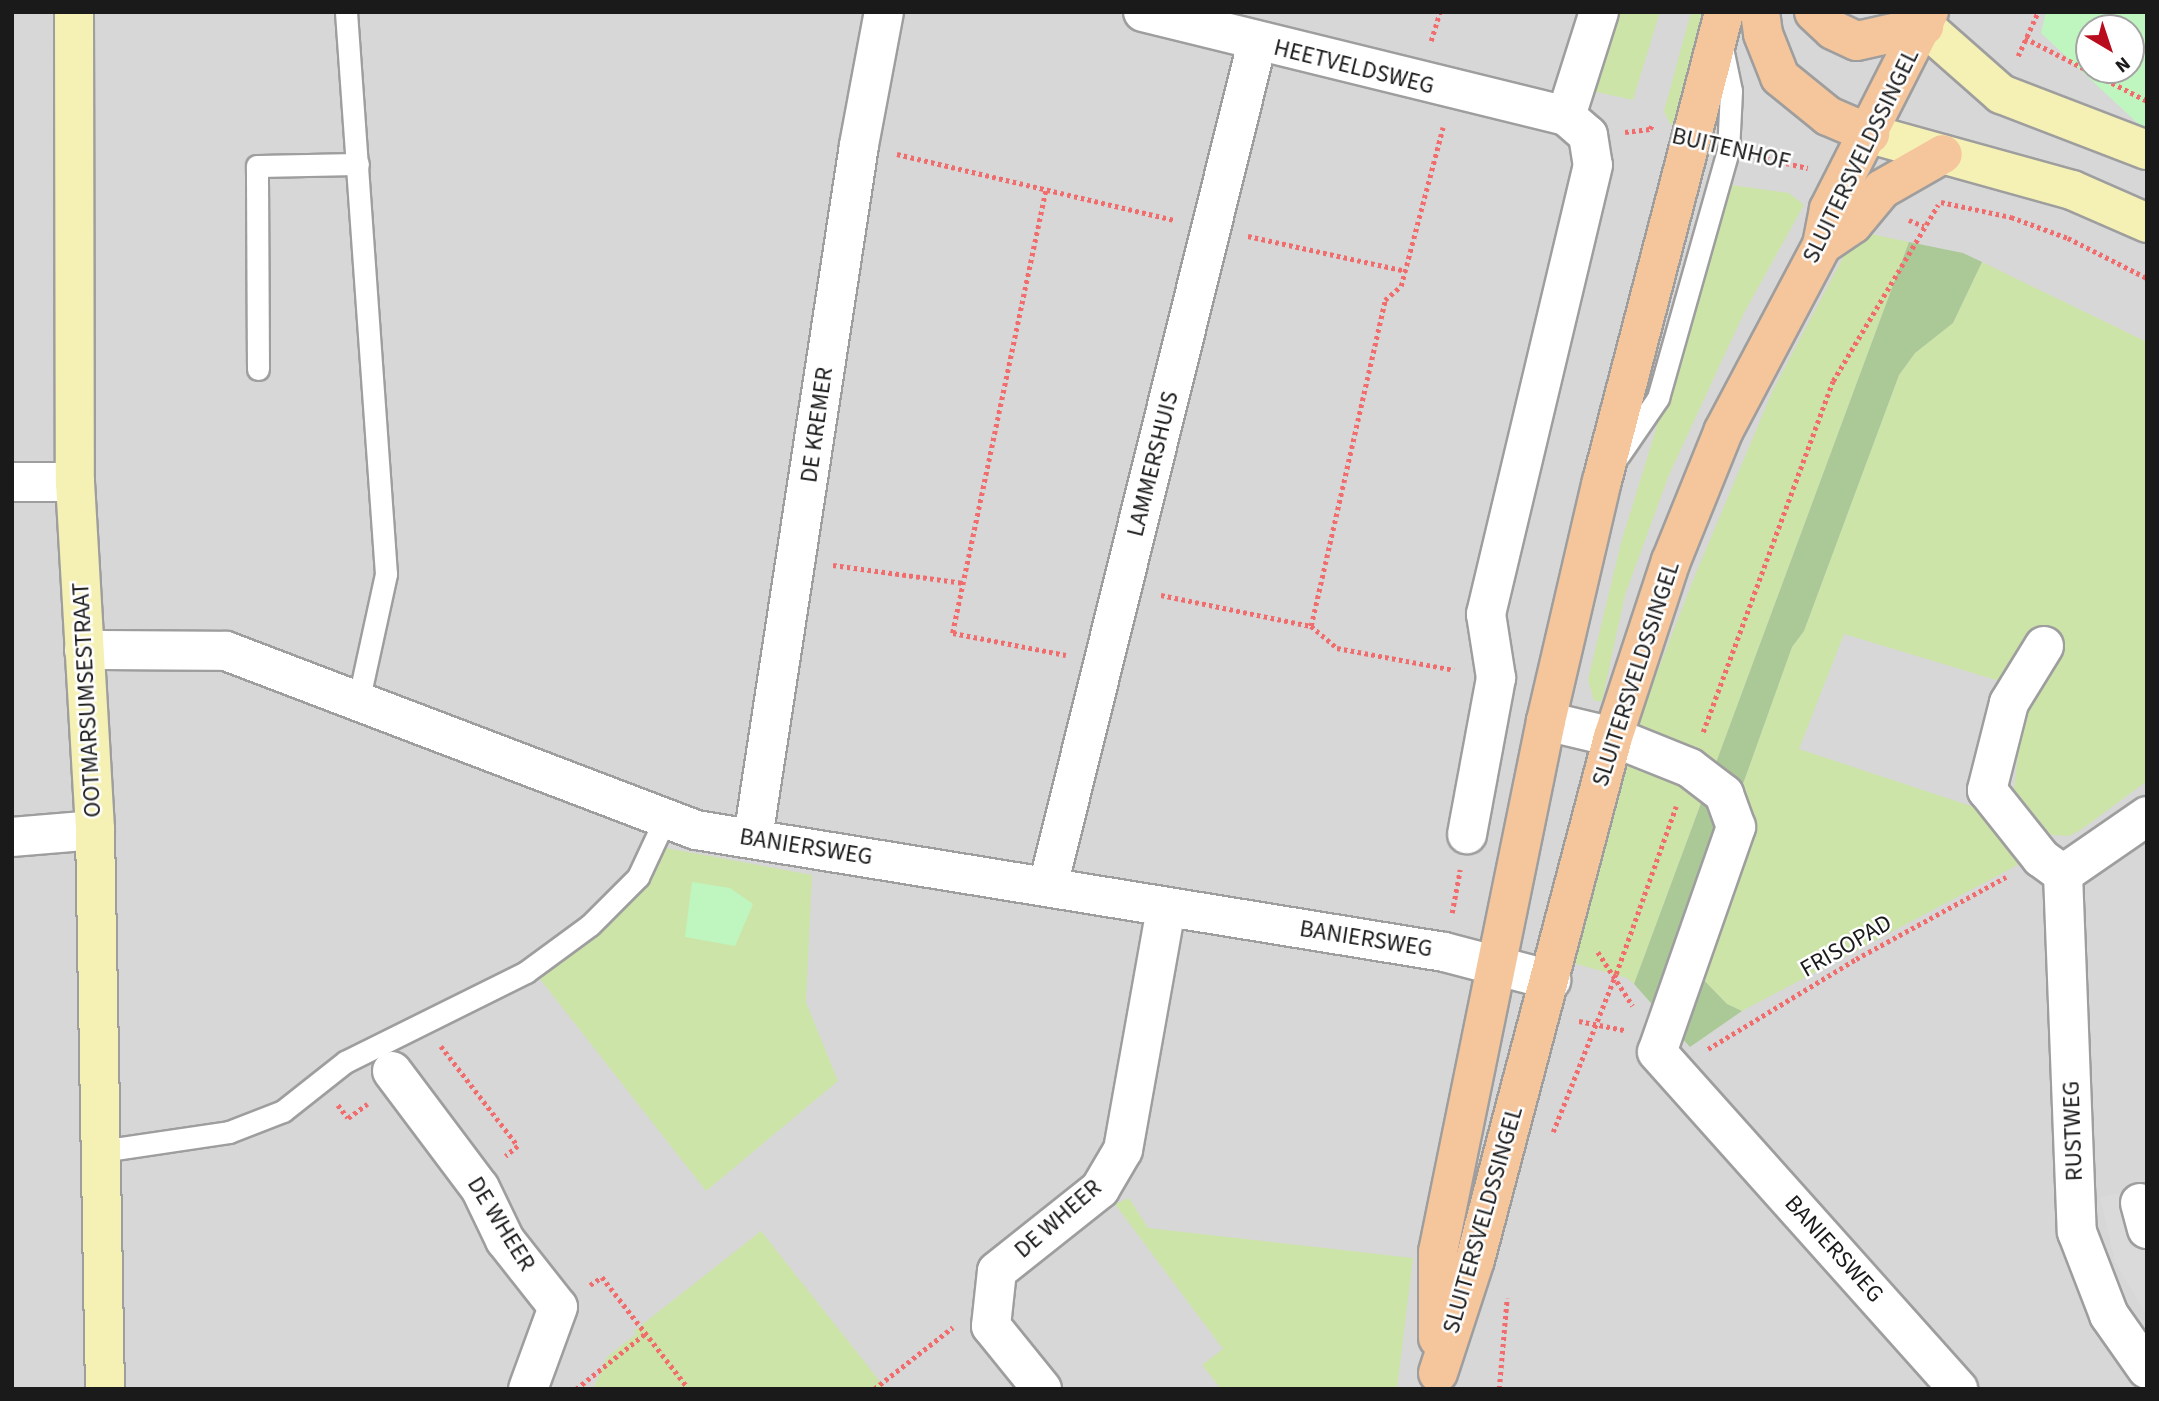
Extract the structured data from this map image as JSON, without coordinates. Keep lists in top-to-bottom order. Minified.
{"streets":{"main road":["SLUITERSVELDSSINGEL"],"street":["HEETVELDSWEG","DE KREMER","LAMMERSHUIS","OOTMARSUMSESTRAAT","BANIERSWEG","RUSTWEG","DE WHEER"],"path":["BUITENHOF","FRISOPAD"]},"crossings":[["HEETVELDSWEG","BUITENHOF"],["HEETVELDSWEG","LAMMERSHUIS"],["BUITENHOF","SLUITERSVELDSSINGEL"],["SLUITERSVELDSSINGEL","BANIERSWEG"],["DE KREMER","BANIERSWEG"],["LAMMERSHUIS","BANIERSWEG"],["OOTMARSUMSESTRAAT","BANIERSWEG"],["BANIERSWEG","FRISOPAD"],["BANIERSWEG","DE WHEER"],["FRISOPAD","RUSTWEG"]],"north":"bottom right"}
